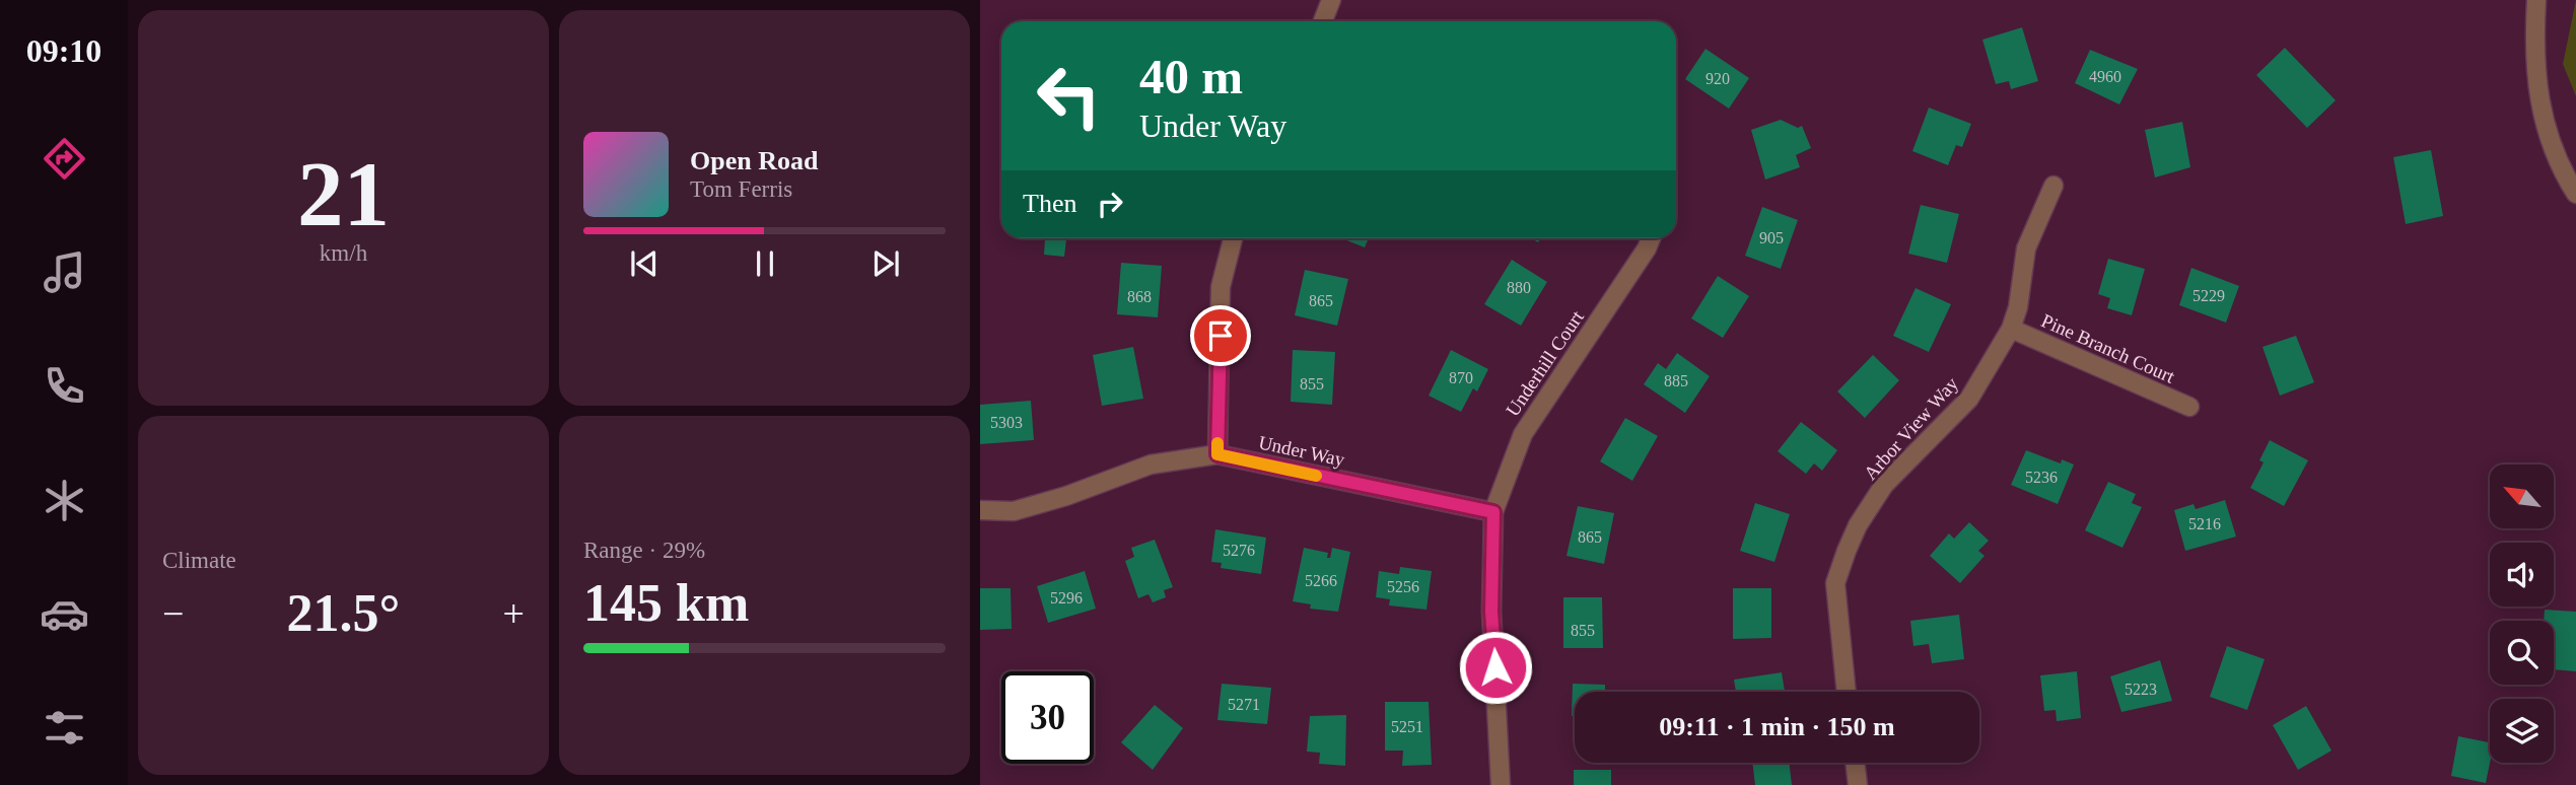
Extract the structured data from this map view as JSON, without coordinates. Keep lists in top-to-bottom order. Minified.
{"streets":{"street":["Pine Branch Court","Underhill Court","Arbor View Way","Under Way"]},"crossings":[["Pine Branch Court","Arbor View Way"],["Underhill Court","Under Way"]],"house_numbers":["4960","920","905","880","5229","868","865","870","885","855","5303","5236","5216","865","5276","5266","5256","5296","855","5223","5271","5251"],"north":"top left","page":{"tabs":"09:10","tile":[["21","km/h"],"Climate",["Range · 29%","145 km"]],"turn":["40 m","Under Way"],"song":["Open Road","Tom Ferris"],"then":"Then","heat":["−","21.5°","+"],"limit":"30","trip":"09:11 · 1 min · 150 m"}}
